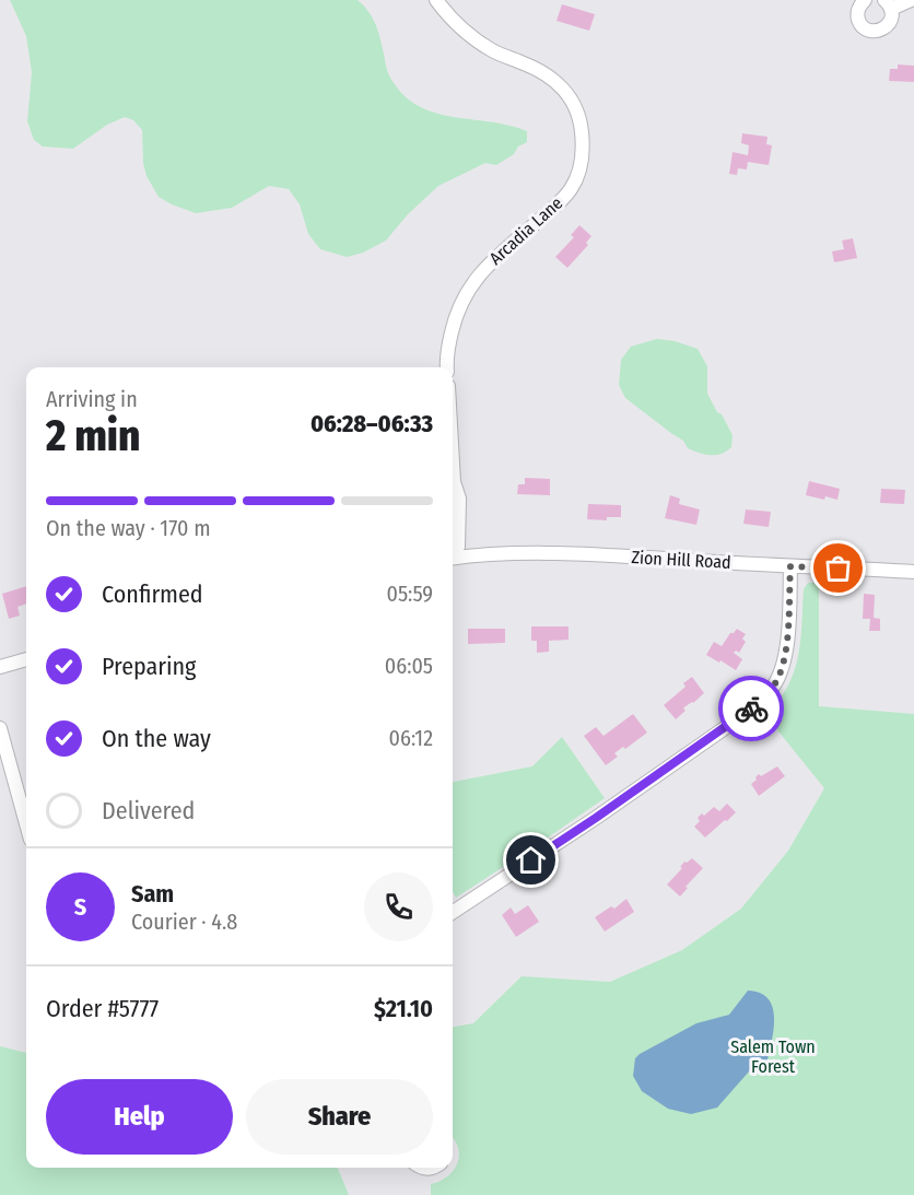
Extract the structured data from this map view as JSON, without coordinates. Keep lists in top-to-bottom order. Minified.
{"streets":{"street":["Arcadia Lane","Zion Hill Road"]},"parks":["Salem Town Forest"],"page":{"heading":["2 min","Arriving in","06:28–06:33"],"panel":["Sam","Courier · 4.8","Order #5777","$21.10"],"bar":"On the way · 170 m","list":[["Confirmed","05:59"],["Preparing","06:05"],["On the way","06:12"],"Delivered"],"round":"S","buttons":["Help","Share"]}}
